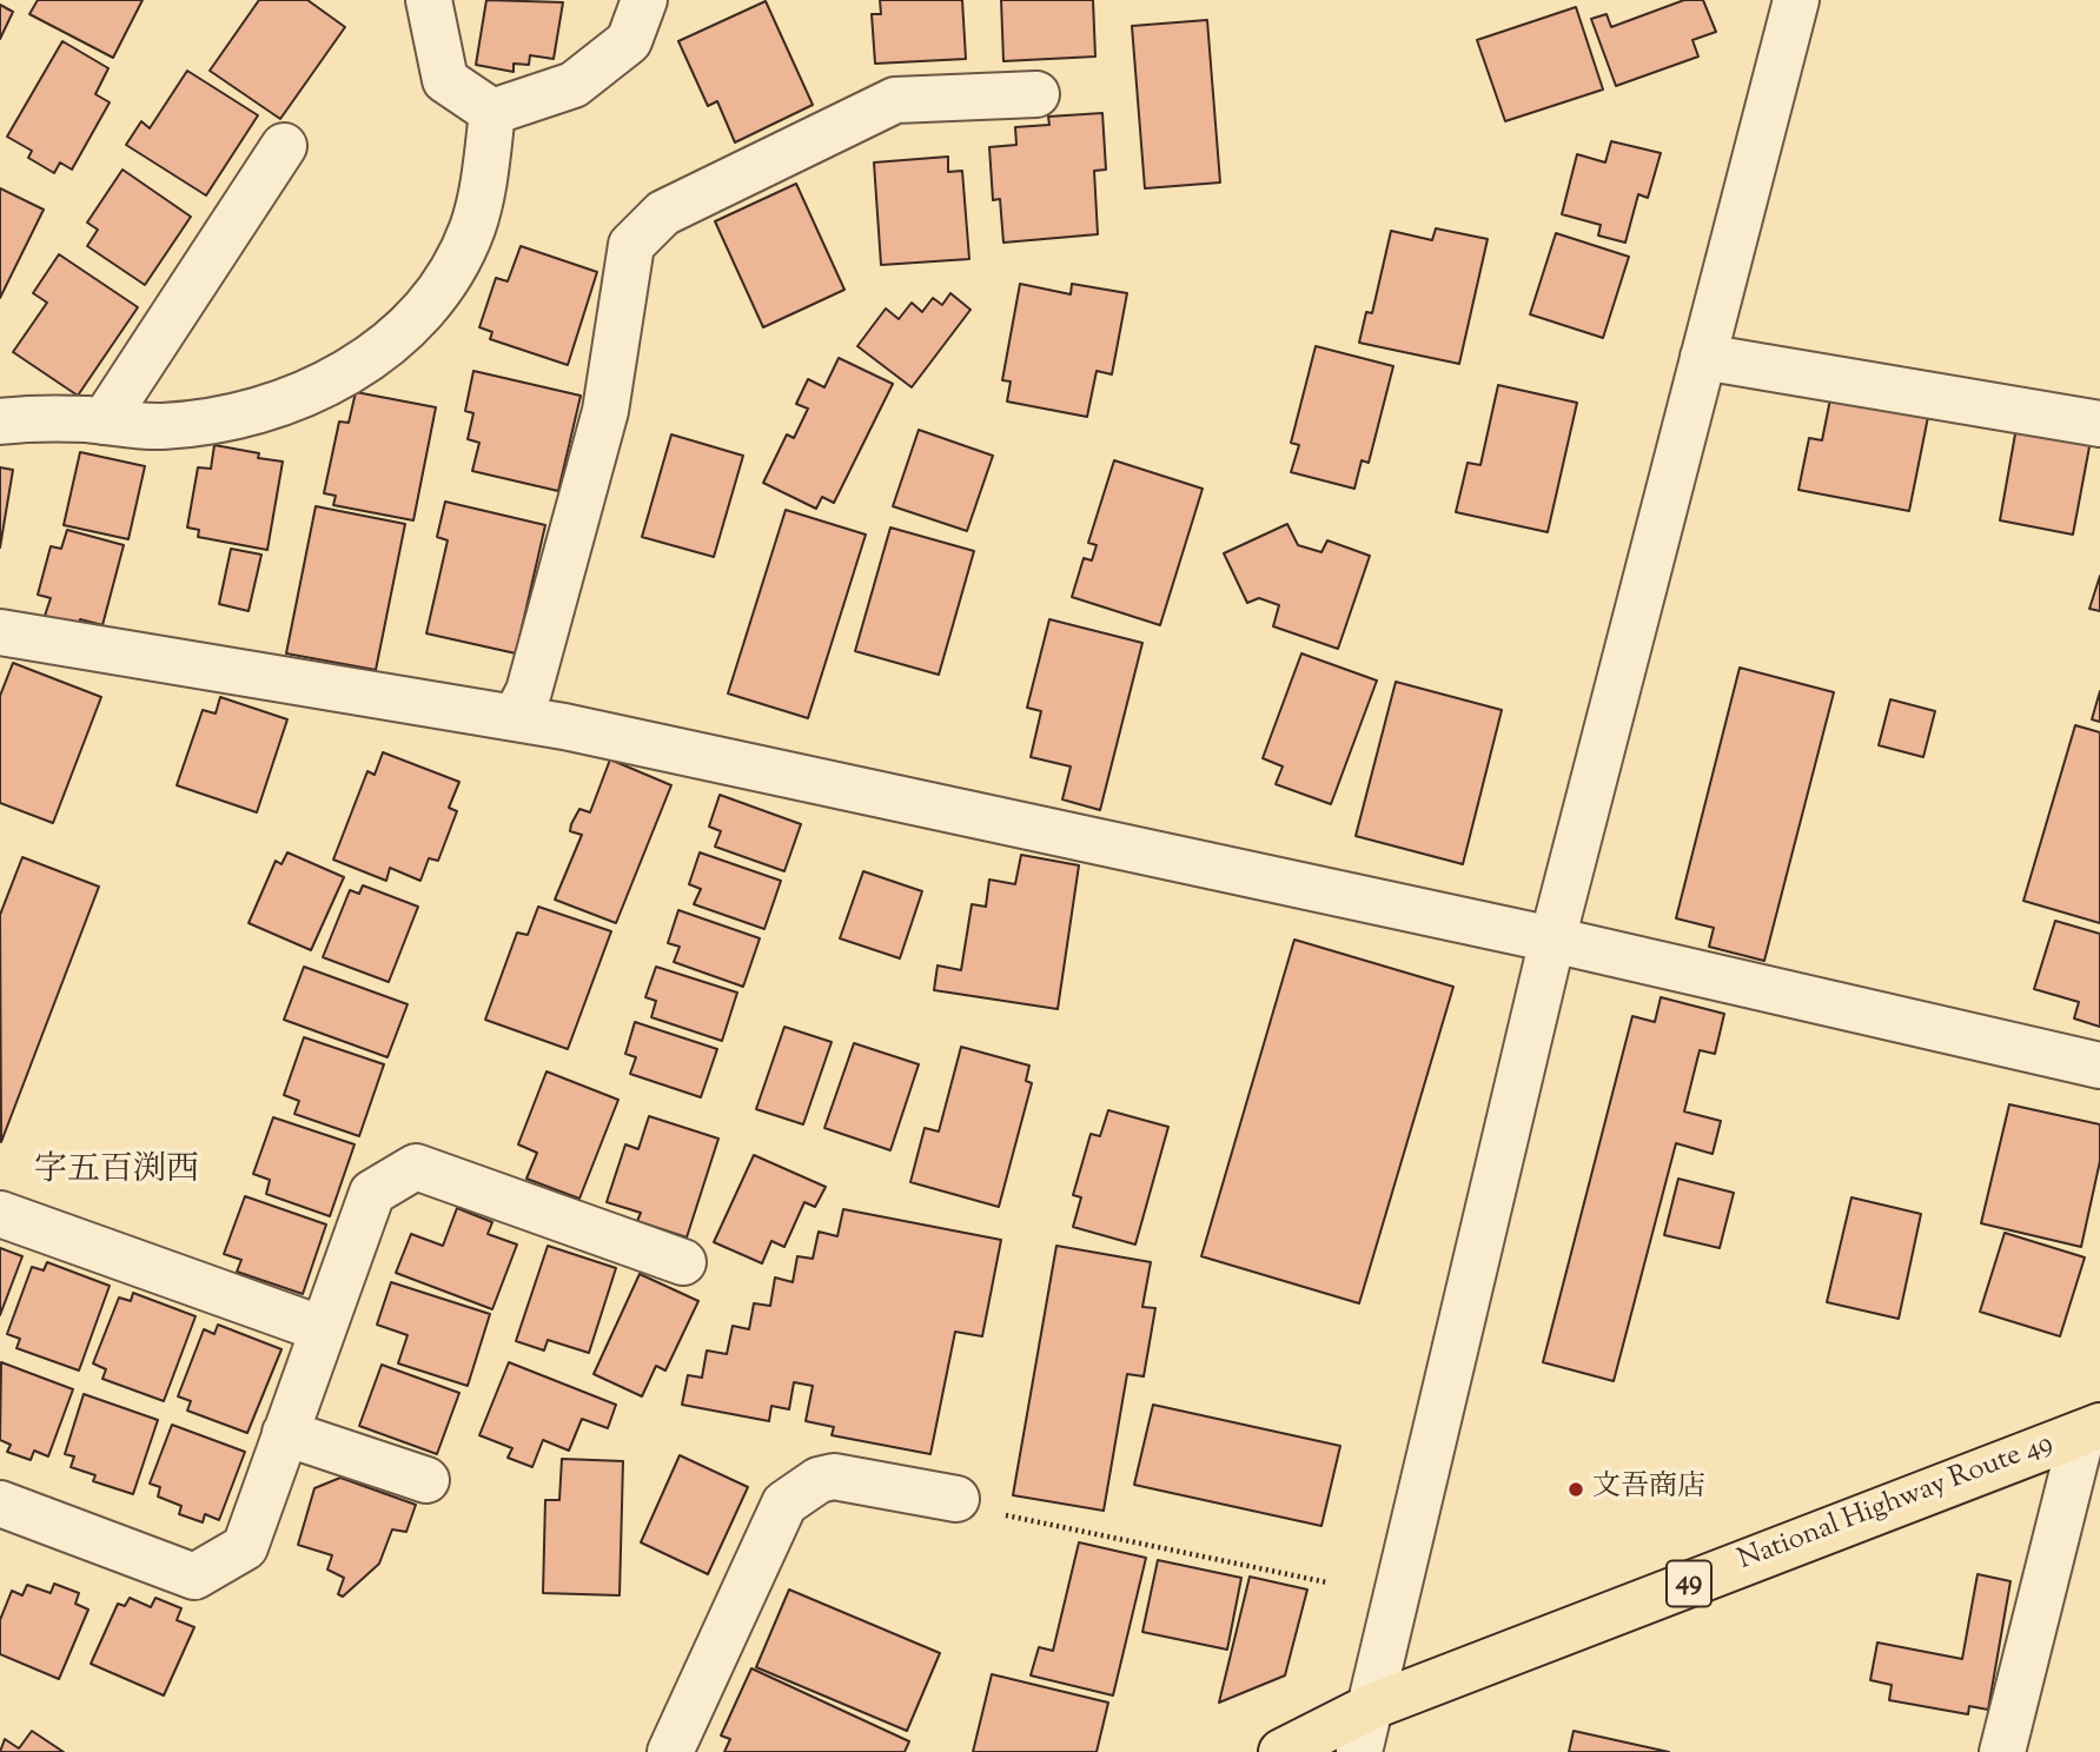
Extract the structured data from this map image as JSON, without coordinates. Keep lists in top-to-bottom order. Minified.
{"streets":{"highway":["National Highway Route 49","49"]},"districts":["字五百渕西"],"places":["文吾商店"]}
